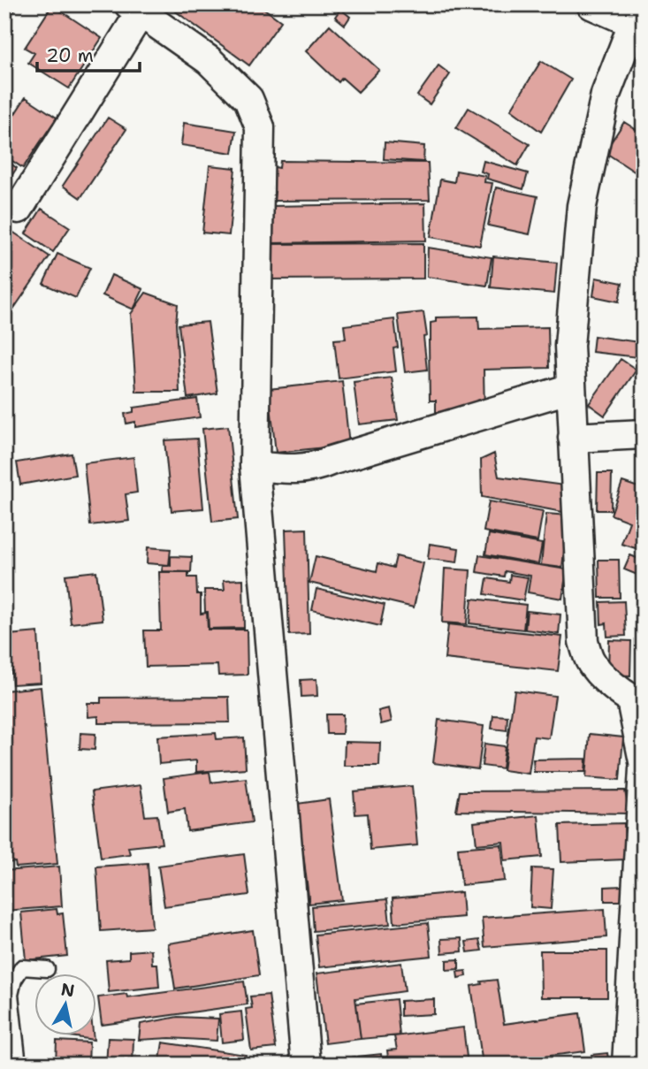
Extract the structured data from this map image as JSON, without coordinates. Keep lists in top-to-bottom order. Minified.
{"scale_bar":"20 m","north":"top"}
